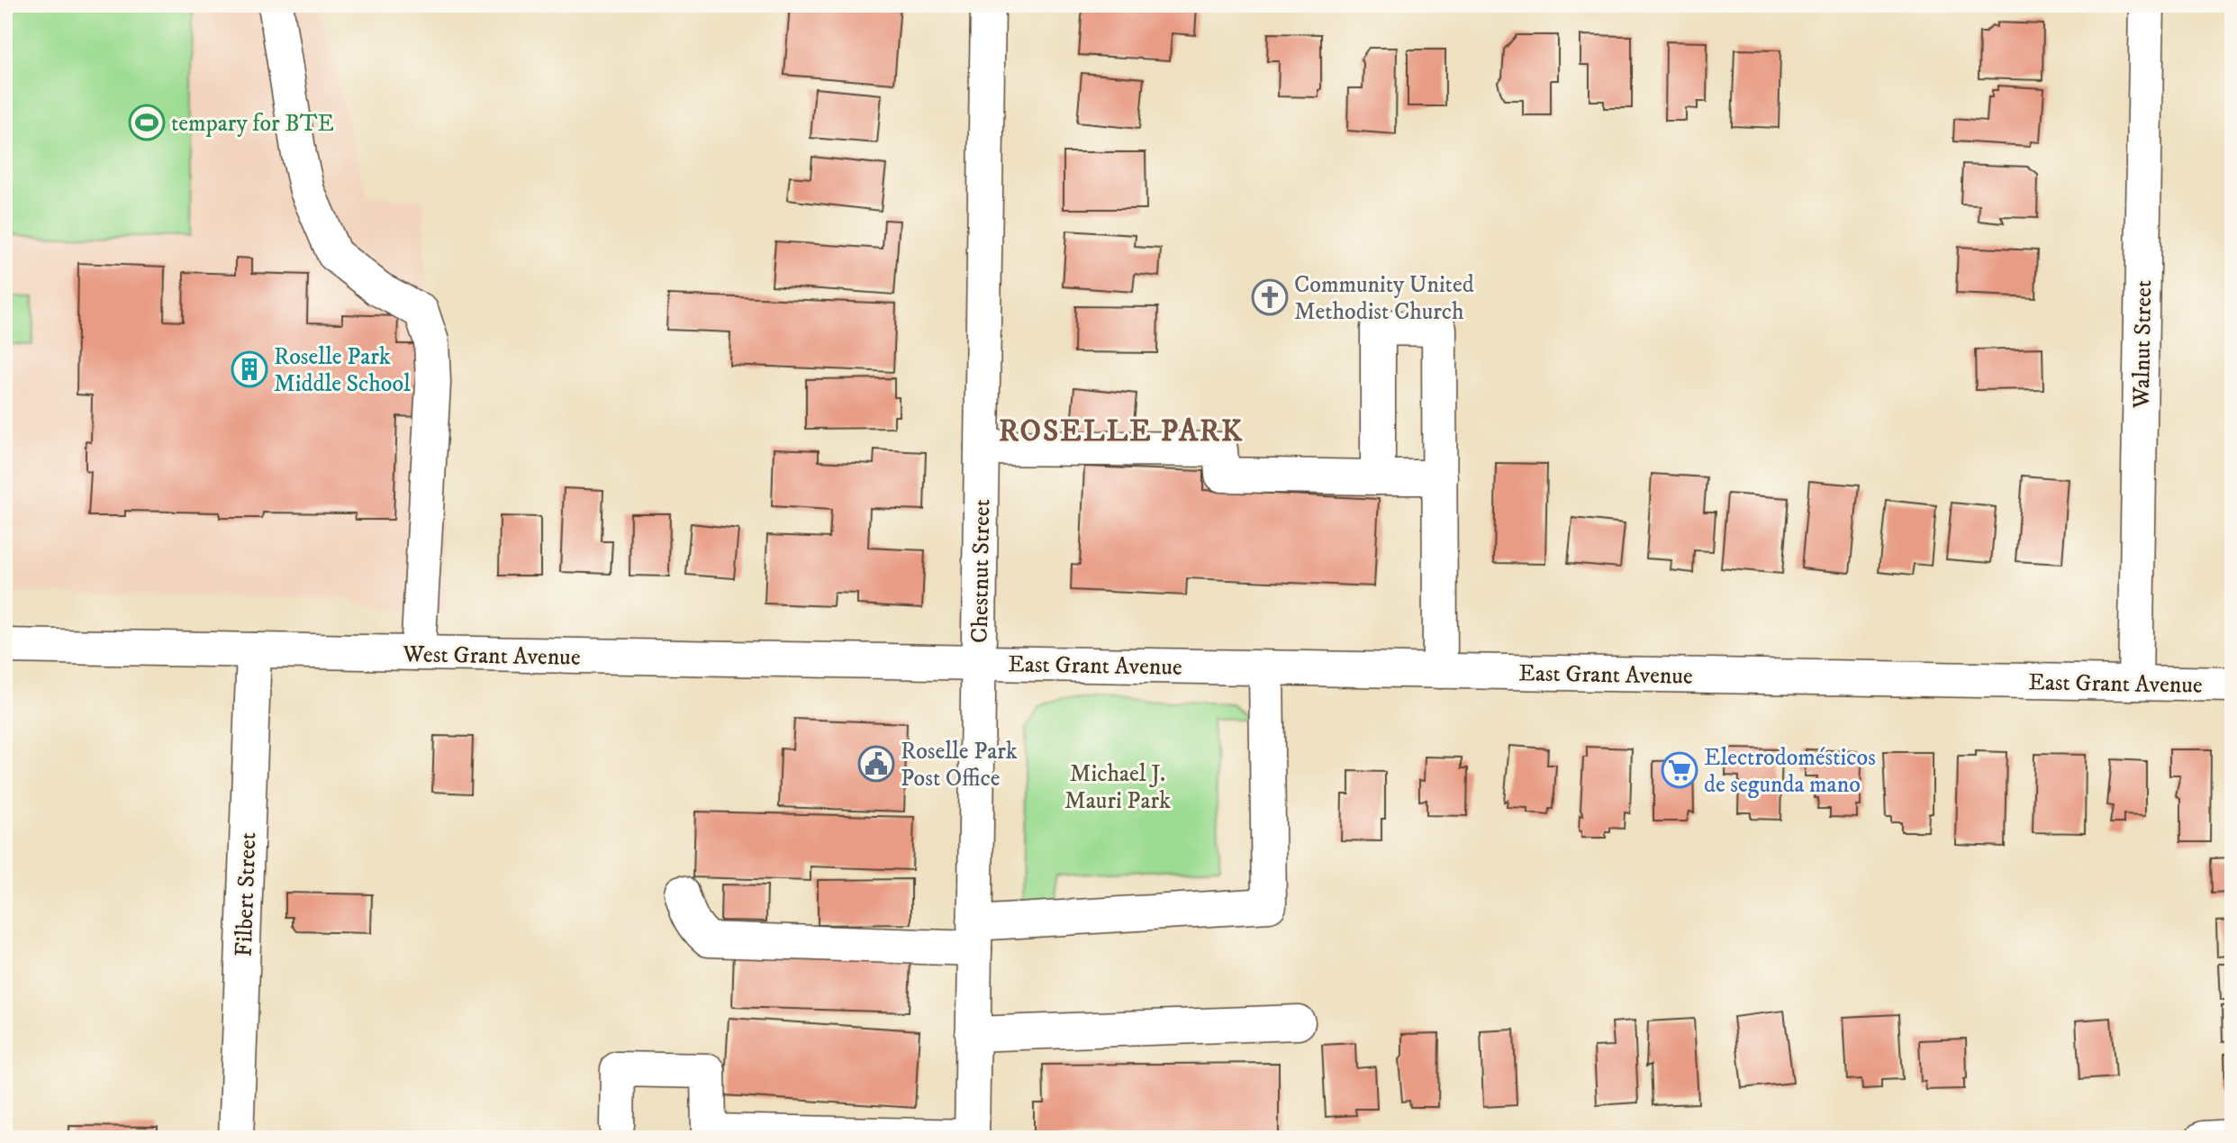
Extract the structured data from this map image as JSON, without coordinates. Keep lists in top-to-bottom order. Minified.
{"streets":{"street":["Walnut Street","Chestnut Street","West Grant Avenue","East Grant Avenue","Filbert Street"]},"crossings":[["Walnut Street","East Grant Avenue"],["Chestnut Street","West Grant Avenue"],["Chestnut Street","East Grant Avenue"],["West Grant Avenue","East Grant Avenue"],["West Grant Avenue","Filbert Street"]],"districts":["ROSELLE PARK"],"parks":["Michael J. Mauri Park"],"places":{"sports":["tempary for BTE"],"church":["Community United Methodist Church"],"building":["Roselle Park Middle School"],"public building":["Roselle Park Post Office"],"supermarket":["Electrodomésticos de segunda mano"]}}
